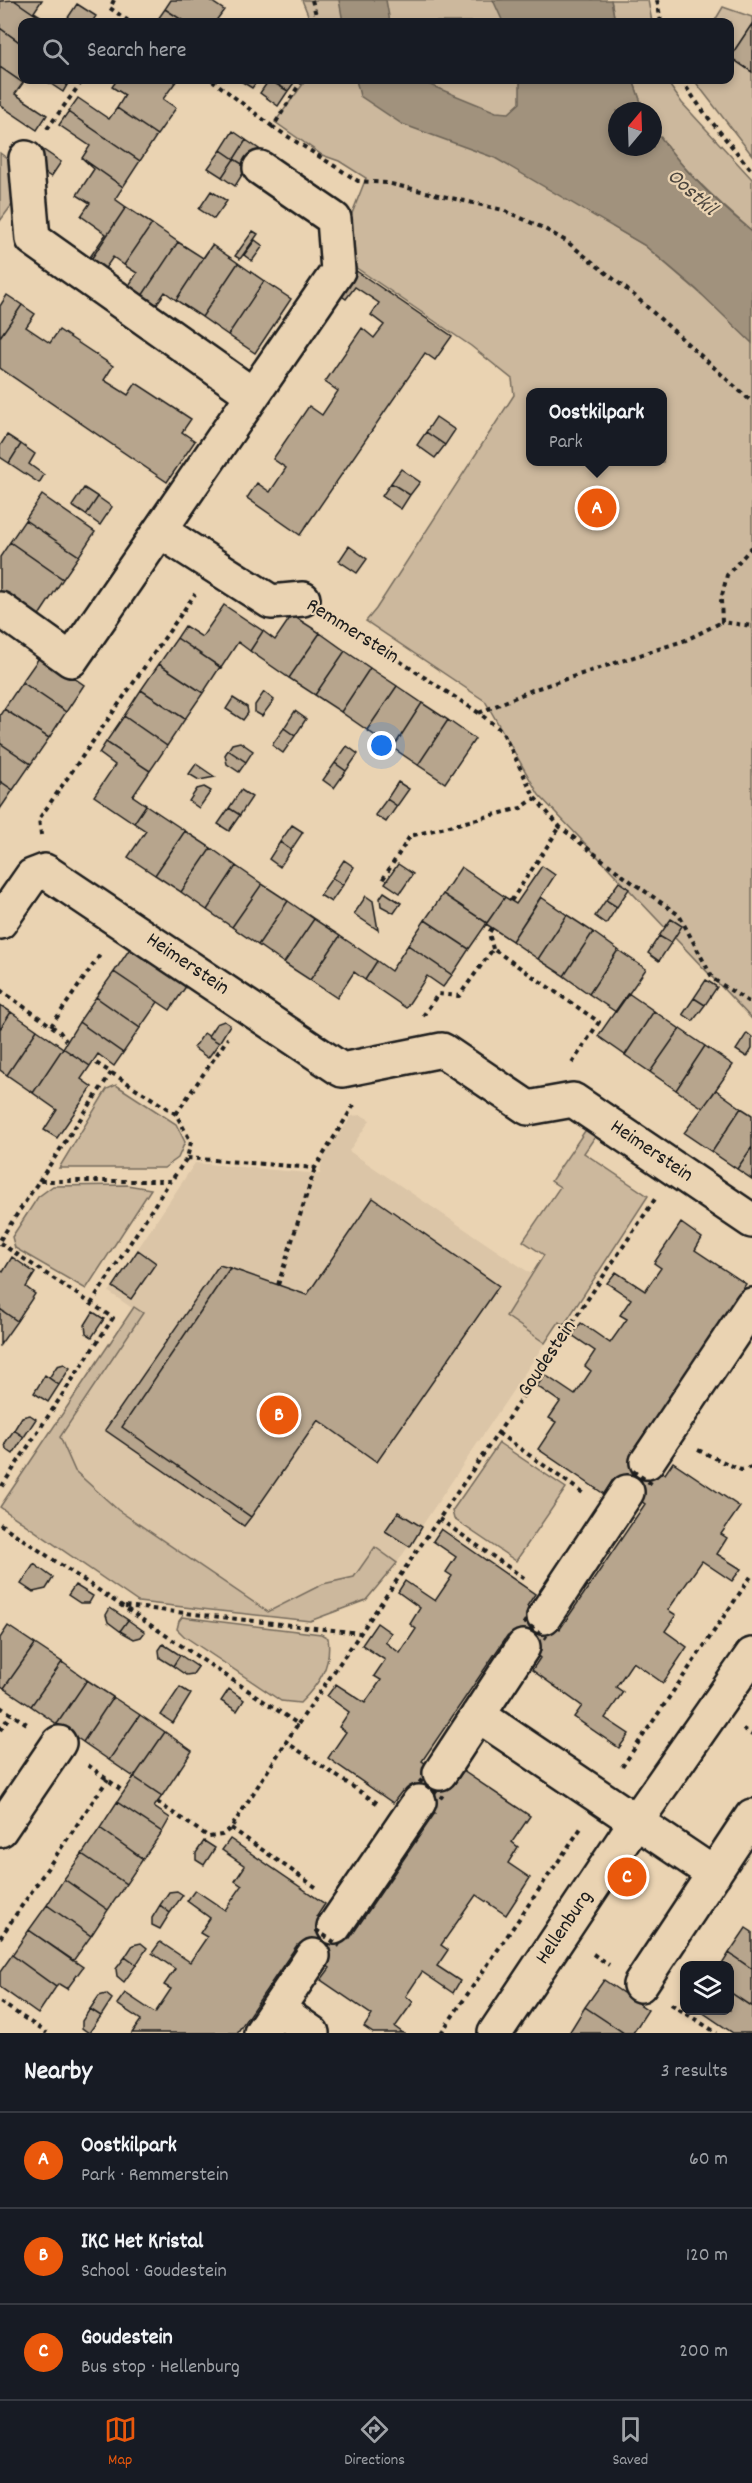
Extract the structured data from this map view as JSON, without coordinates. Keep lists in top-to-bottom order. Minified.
{"streets":{"street":["Remmerstein","Heimerstein","Hellenburg"],"path":["Goudestein"]},"crossings":[["Heimerstein","Goudestein"]],"water":["Oostkil"],"north":"top","page":{"search":"Search here","popup":["Oostkilpark","Park"],"pins":["A","B","C"],"heading":["Nearby","3 results"],"list":[{"mark":"A","name":"Oostkilpark","note":"Park · Remmerstein","value":"60 m"},{"mark":"B","name":"IKC Het Kristal","note":"School · Goudestein","value":"120 m"},{"mark":"C","name":"Goudestein","note":"Bus stop · Hellenburg","value":"200 m"}],"nav":["Map","Directions","Saved"]}}
